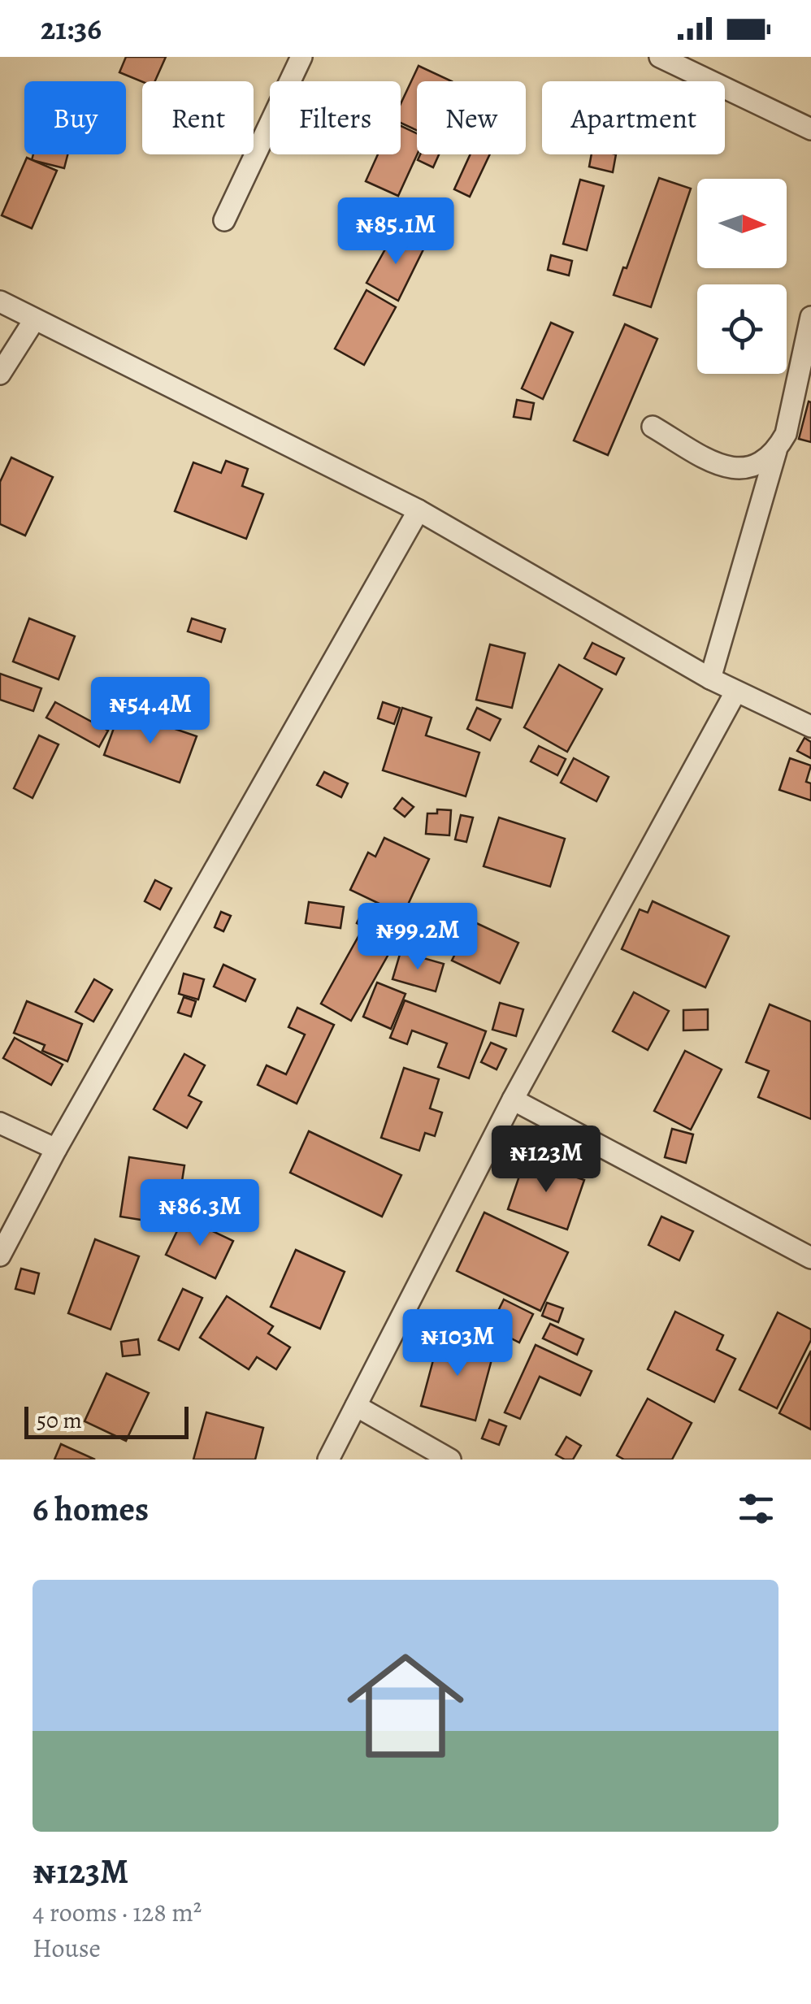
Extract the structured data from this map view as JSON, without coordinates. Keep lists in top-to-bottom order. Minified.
{"scale_bar":"50 m","north":"right","page":{"status":"21:36","chip":["Buy","Rent","Filters","New","Apartment"],"price":["₦85.1M","₦54.4M","₦99.2M","₦123M","₦86.3M","₦103M"],"scale":"50 m","heading":"6 homes","list":[{"name":"₦123M","note":"4 rooms · 128 m² · House"}]}}
